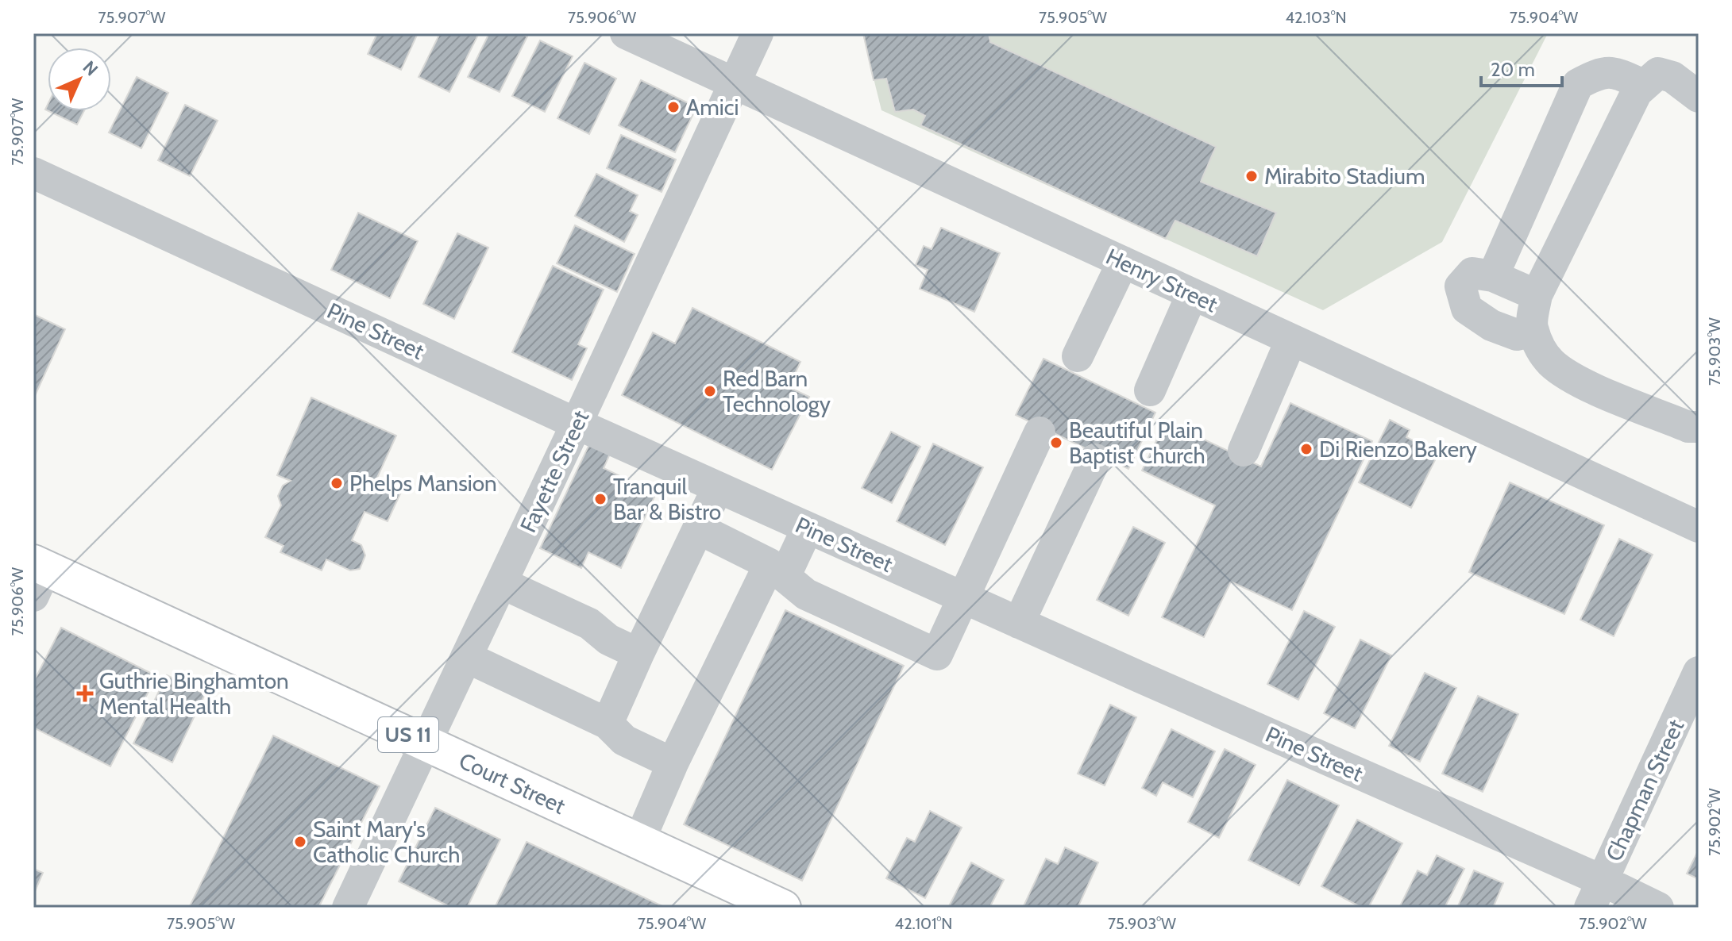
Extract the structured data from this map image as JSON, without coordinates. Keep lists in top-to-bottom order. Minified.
{"streets":{"main road":["US 11","Court Street"],"street":["Henry Street","Pine Street","Fayette Street","Chapman Street"]},"crossings":[["Henry Street","Fayette Street"],["Pine Street","Fayette Street"],["Pine Street","Chapman Street"],["Fayette Street","Court Street"]],"places":{"other":["Amici","Mirabito Stadium","Red Barn Technology","Beautiful Plain Baptist Church","Di Rienzo Bakery","Phelps Mansion","Tranquil Bar & Bistro","Saint Mary's Catholic Church"],"health":["Guthrie Binghamton Mental Health"]},"scale_bar":"20 m","north":"top right","coordinates":["75.907°W","75.906°W","75.905°W","42.103°N","75.904°W","75.903°W","75.902°W","42.101°N"]}
